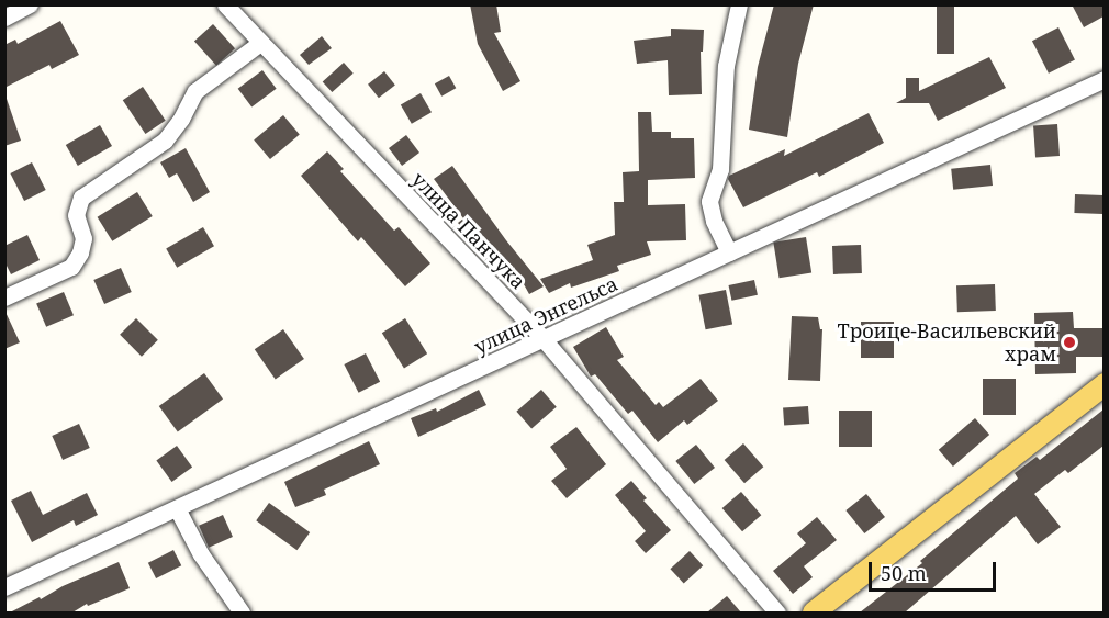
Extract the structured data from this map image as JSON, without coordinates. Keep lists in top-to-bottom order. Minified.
{"streets":{"street":["улица Панчука","улица Энгельса"]},"crossings":[["улица Панчука","улица Энгельса"]],"places":["Троице-Васильевский храм"],"scale_bar":"50 m"}
